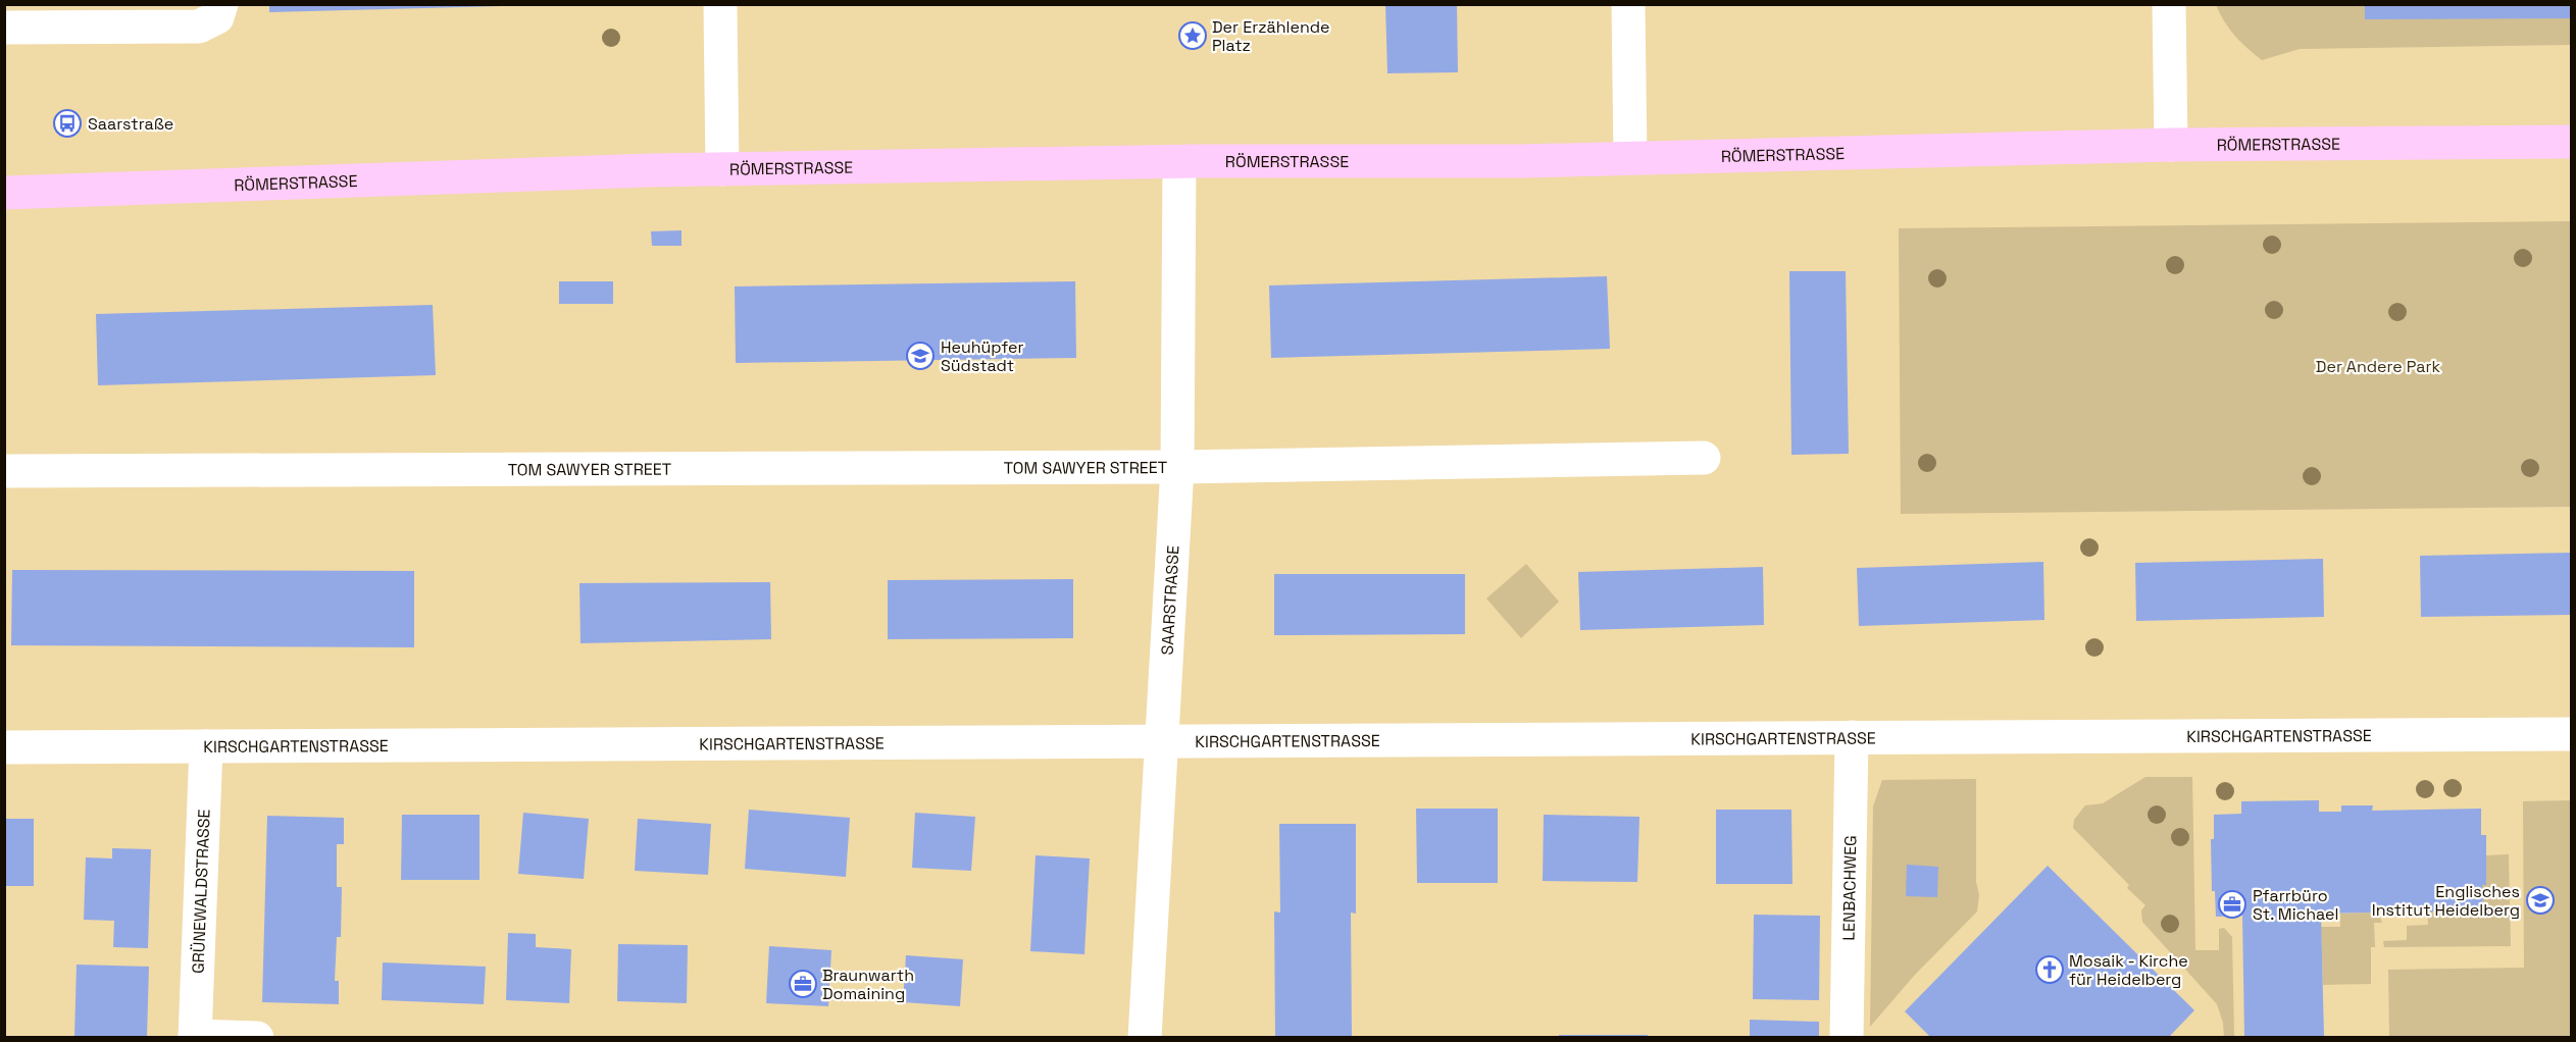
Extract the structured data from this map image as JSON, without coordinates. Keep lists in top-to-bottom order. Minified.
{"streets":{"main road":["RÖMERSTRASSE"],"street":["TOM SAWYER STREET","SAARSTRASSE","KIRSCHGARTENSTRASSE","LENBACHWEG","GRÜNEWALDSTRASSE"]},"crossings":[["RÖMERSTRASSE","SAARSTRASSE"],["TOM SAWYER STREET","SAARSTRASSE"],["SAARSTRASSE","KIRSCHGARTENSTRASSE"],["KIRSCHGARTENSTRASSE","LENBACHWEG"],["KIRSCHGARTENSTRASSE","GRÜNEWALDSTRASSE"]],"parks":["Der Andere Park"],"places":{"place":["Der Erzählende Platz"],"bus stop":["Saarstraße"],"school or university":["Heuhüpfer Südstadt","Englisches Institut Heidelberg"],"office":["Pfarrbüro St. Michael","Braunwarth Domaining"],"church":["Mosaik - Kirche für Heidelberg"]}}
